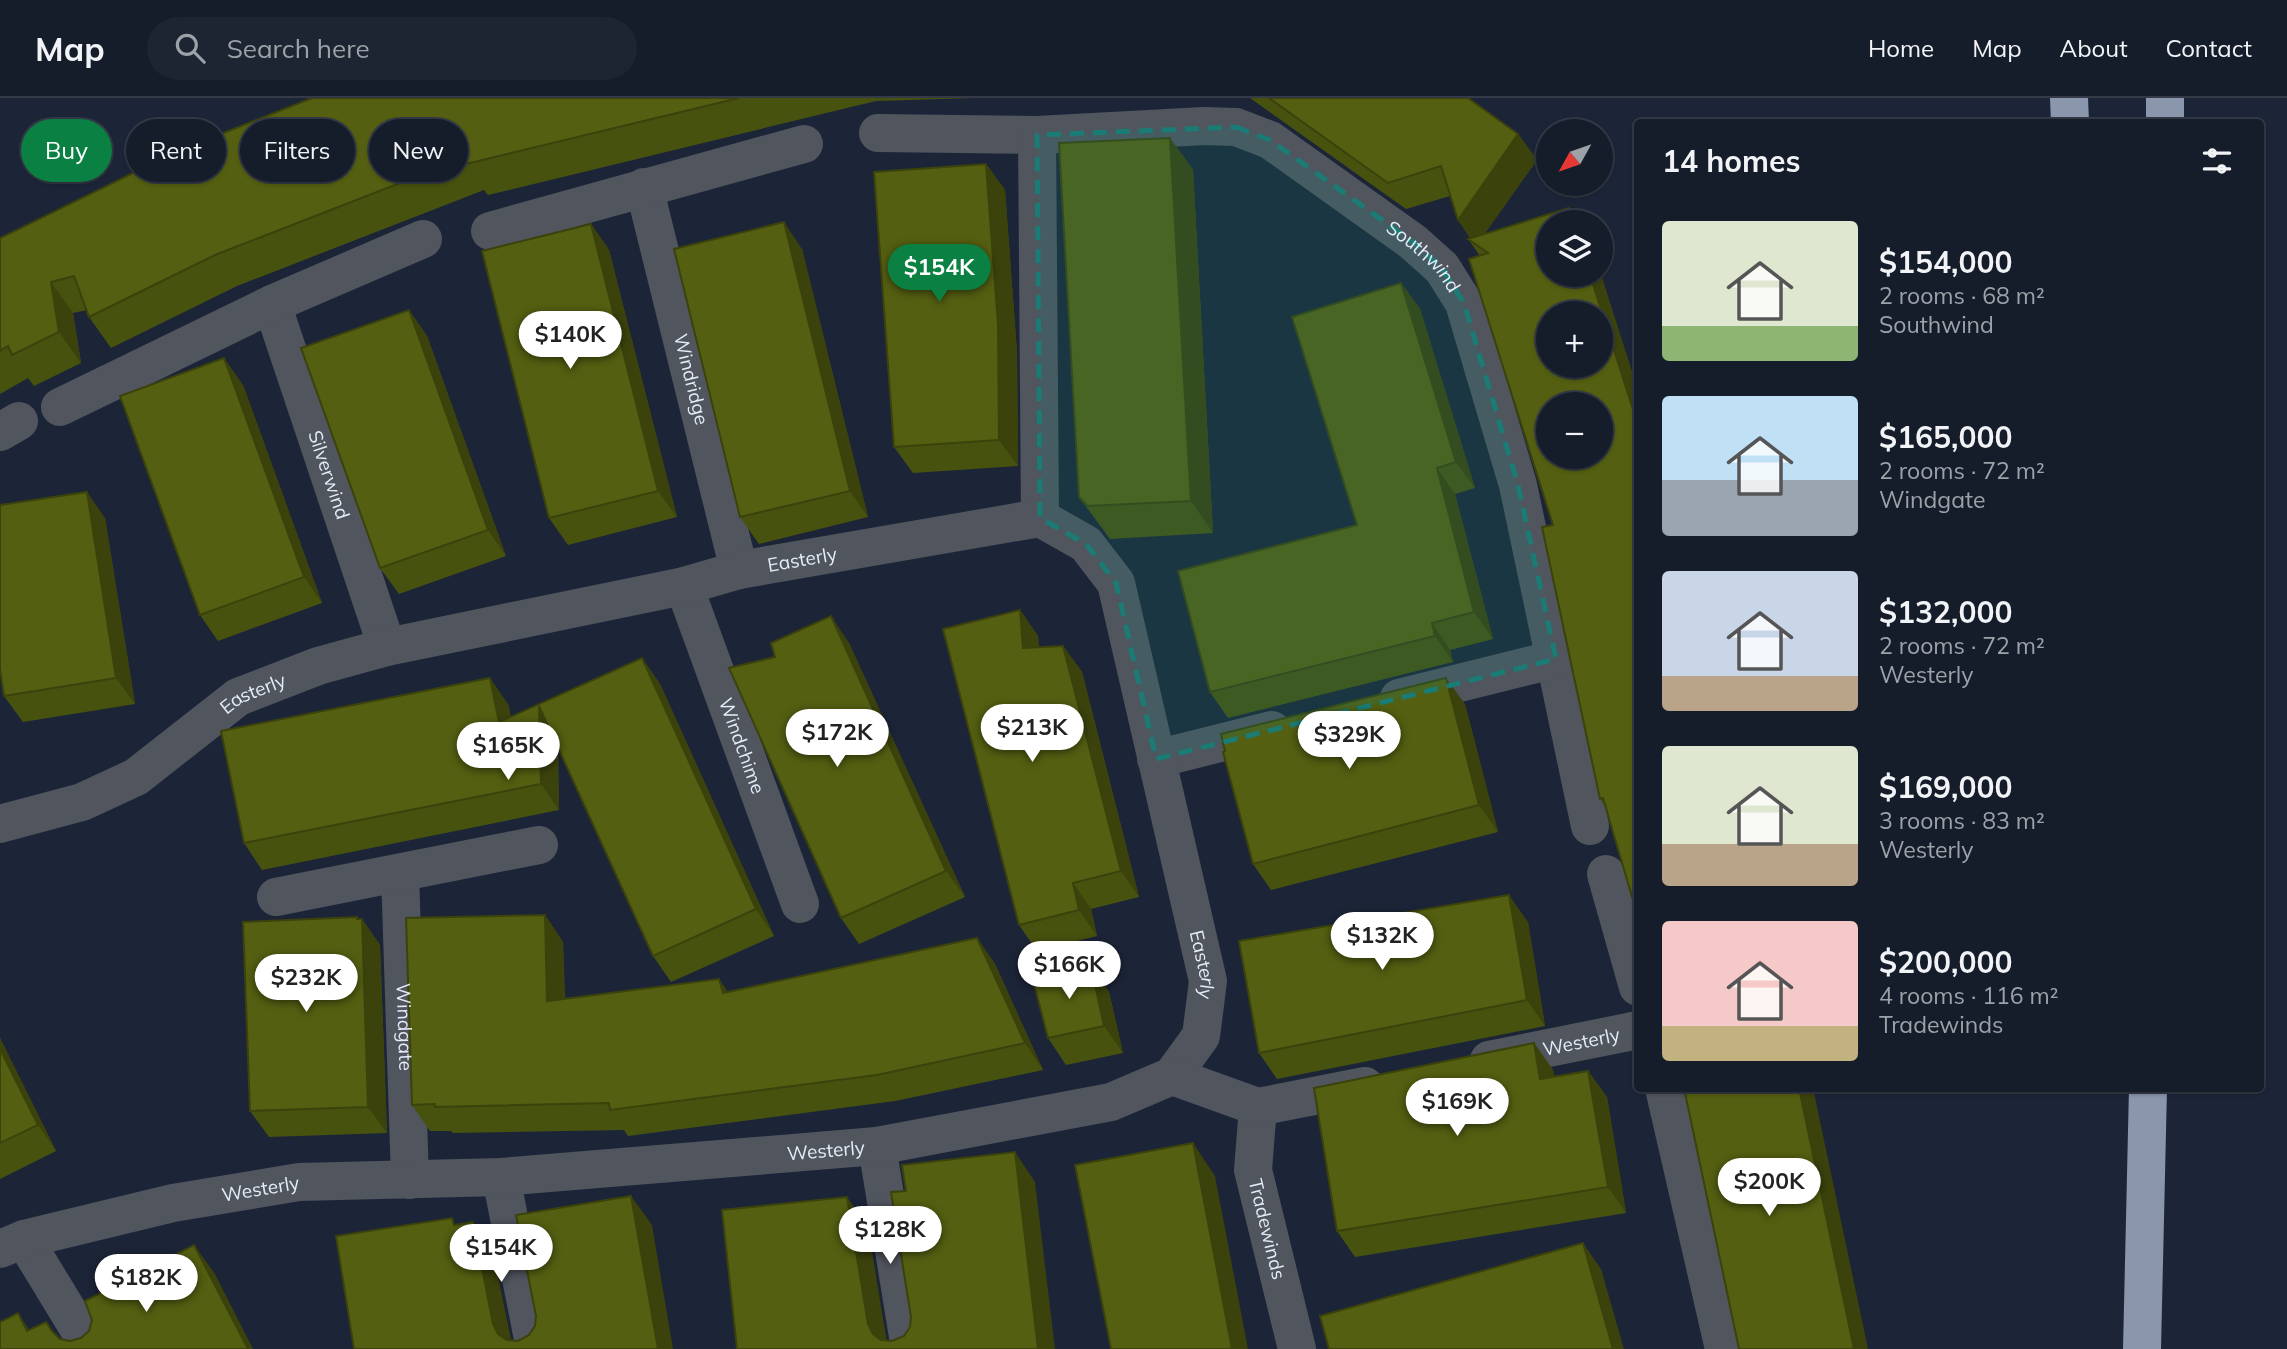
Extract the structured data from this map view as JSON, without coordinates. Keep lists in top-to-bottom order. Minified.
{"streets":{"street":["Southwind","Windridge","Silverwind","Easterly","Windchime","Windgate","Westerly","Tradewinds"]},"crossings":[["Windridge","Easterly"],["Silverwind","Easterly"],["Easterly","Windchime"],["Easterly","Westerly"],["Windgate","Westerly"]],"north":"bottom left","page":{"header":"Map","search":"Search here","nav":["Home","Map","About","Contact"],"map_buttons":["+","−"],"chip":["Buy","Rent","Filters","New"],"heading":"14 homes","list":[{"name":"$154,000","note":"2 rooms · 68 m² · Southwind"},{"name":"$165,000","note":"2 rooms · 72 m² · Windgate"},{"name":"$132,000","note":"2 rooms · 72 m² · Westerly"},{"name":"$169,000","note":"3 rooms · 83 m² · Westerly"},{"name":"$200,000","note":"4 rooms · 116 m² · Tradewinds"}],"price":["$154K","$140K","$213K","$172K","$329K","$165K","$132K","$166K","$232K","$169K","$200K","$128K","$154K","$182K"]}}
